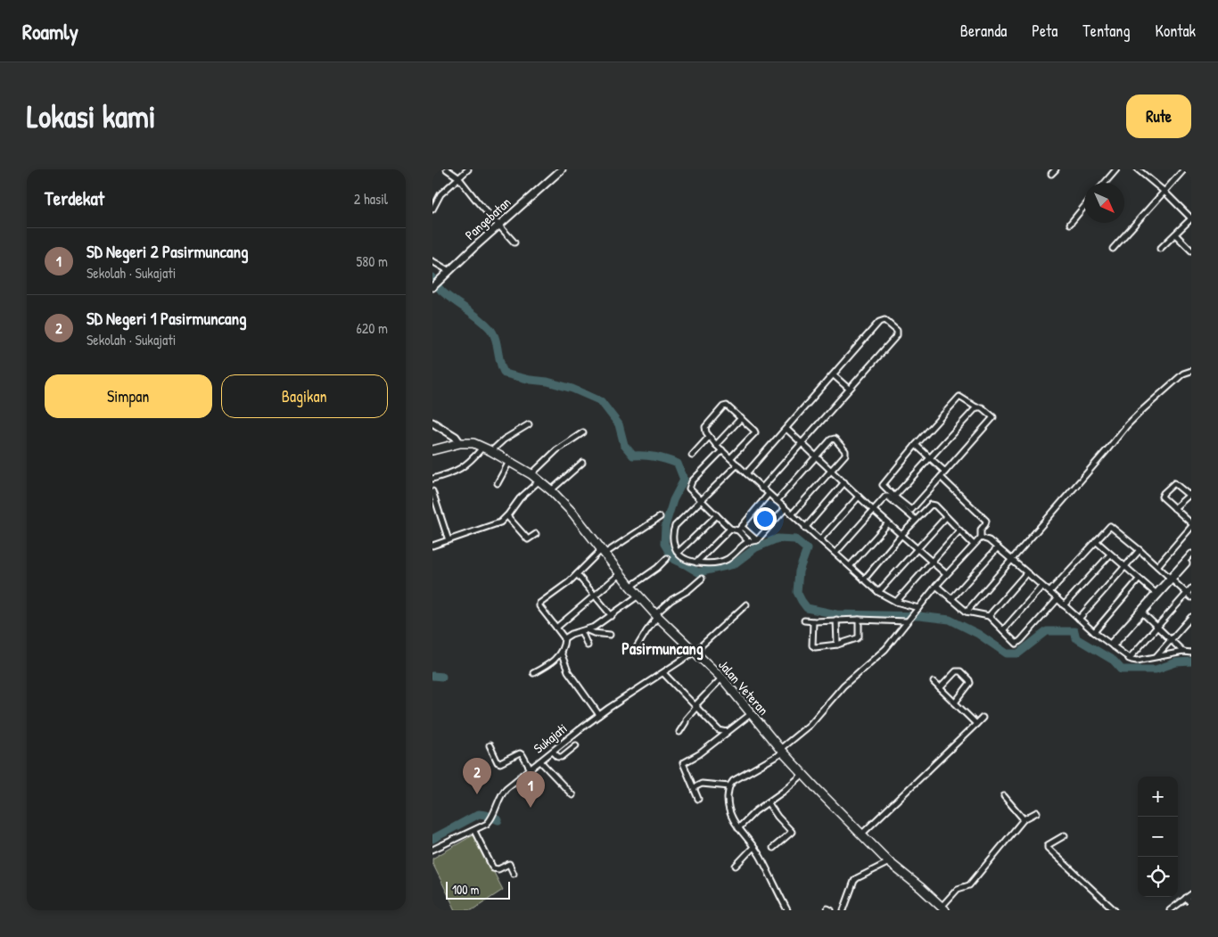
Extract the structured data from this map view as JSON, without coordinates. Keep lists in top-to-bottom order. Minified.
{"streets":{"highway":["Jalan Veteran"],"street":["Pangebatan","Sukajati"]},"crossings":[["Jalan Veteran","Sukajati"]],"districts":["Pasirmuncang"],"scale_bar":"100 m","north":"bottom right","page":{"header":"Roamly","nav":["Beranda","Peta","Tentang","Kontak"],"buttons":["Rute",["Simpan","Bagikan"]],"title":"Lokasi kami","heading":["Terdekat","2 hasil"],"list":[{"mark":"1","name":"SD Negeri 2 Pasirmuncang","note":"Sekolah · Sukajati","value":"580 m"},{"mark":"2","name":"SD Negeri 1 Pasirmuncang","note":"Sekolah · Sukajati","value":"620 m"}],"pins":["2","1"],"map_buttons":["+","−"],"scale":"100 m"}}
